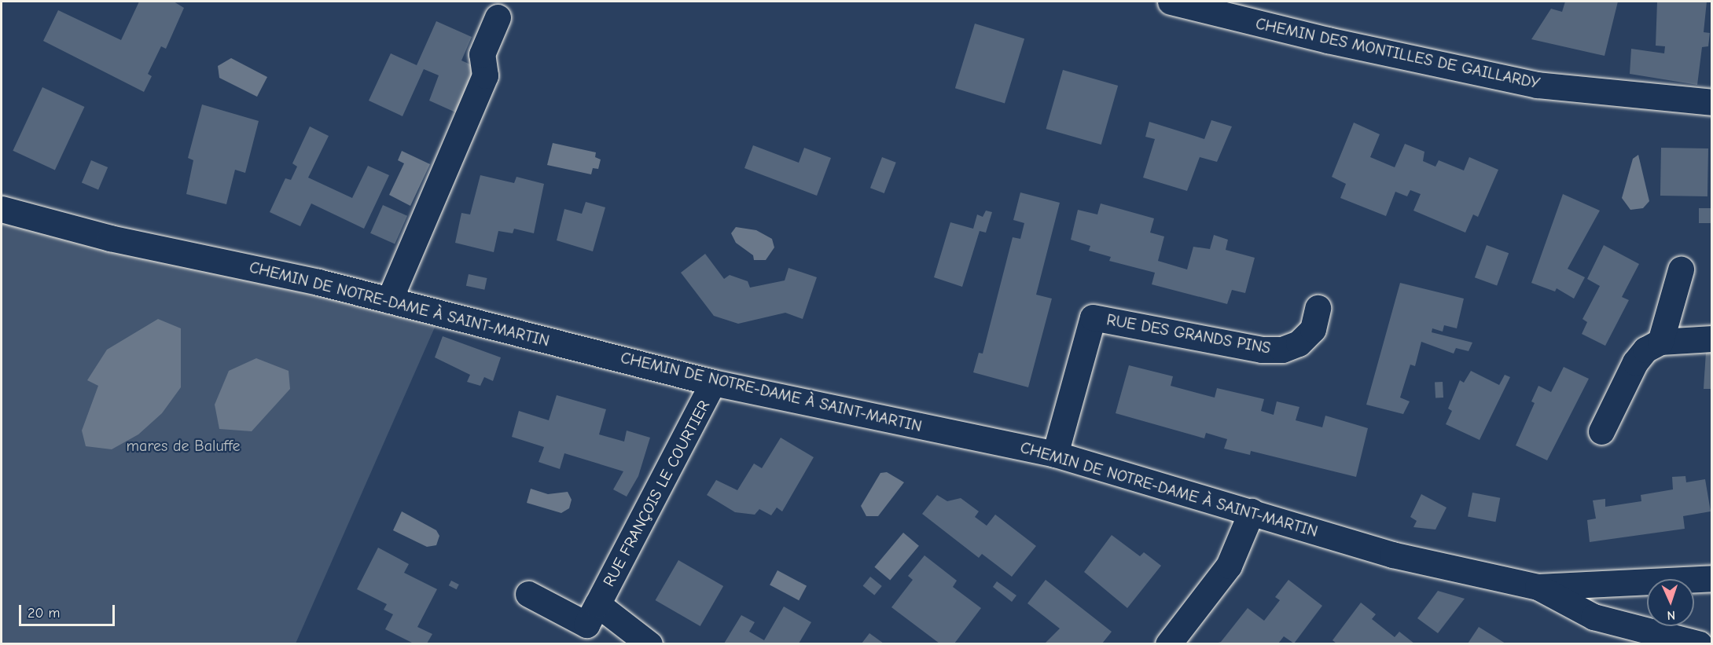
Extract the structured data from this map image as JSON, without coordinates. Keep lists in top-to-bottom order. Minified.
{"streets":{"street":["CHEMIN DES MONTILLES DE GAILLARDY","CHEMIN DE NOTRE-DAME À SAINT-MARTIN","RUE DES GRANDS PINS","RUE FRANÇOIS LE COURTIER"]},"crossings":[["CHEMIN DE NOTRE-DAME À SAINT-MARTIN","RUE DES GRANDS PINS"],["CHEMIN DE NOTRE-DAME À SAINT-MARTIN","RUE FRANÇOIS LE COURTIER"]],"parks":["mares de Baluffe"],"scale_bar":"20 m","north":"bottom"}
